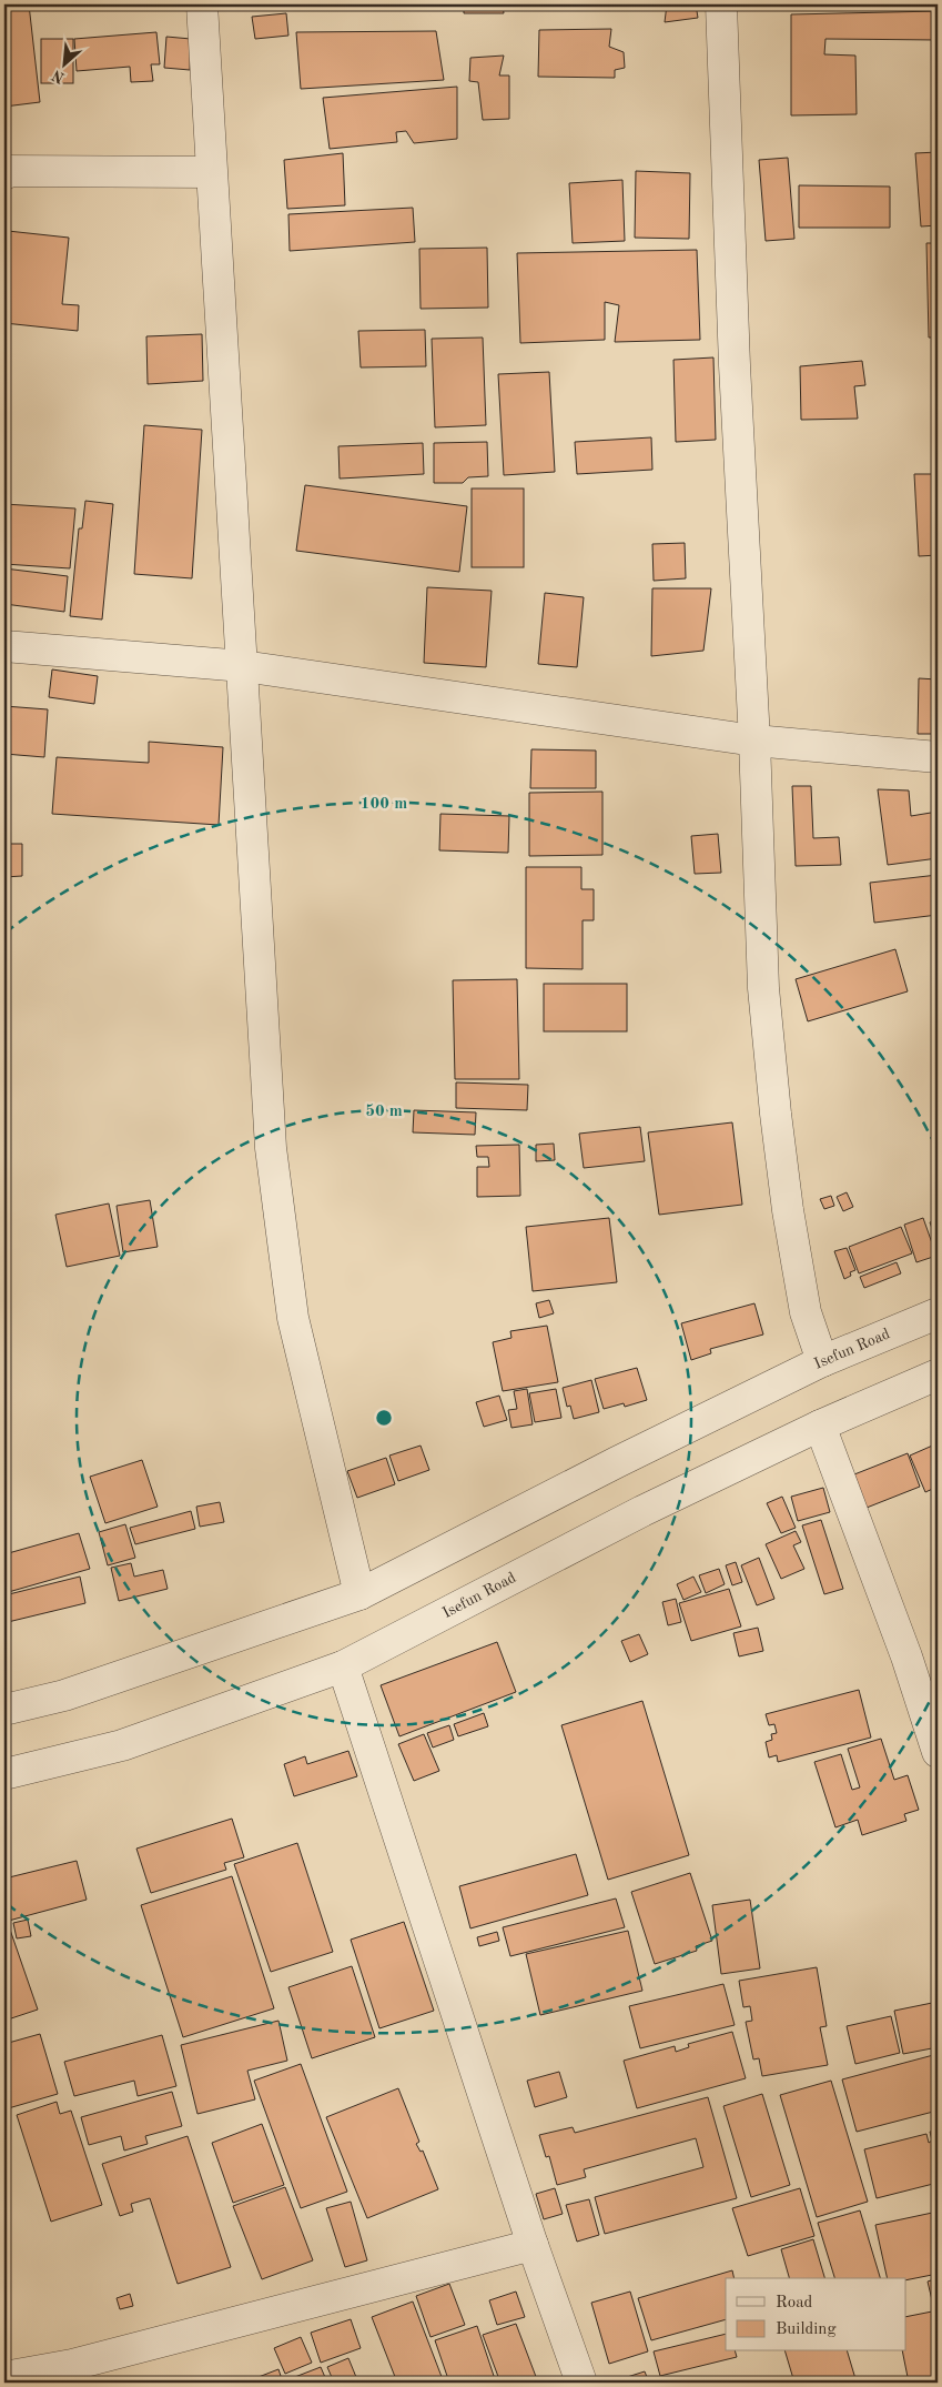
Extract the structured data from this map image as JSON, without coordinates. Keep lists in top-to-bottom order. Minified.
{"streets":{"street":["Isefun Road"]},"legend":["Road","Building"],"north":"bottom left","rings":["100 m","50 m"]}
